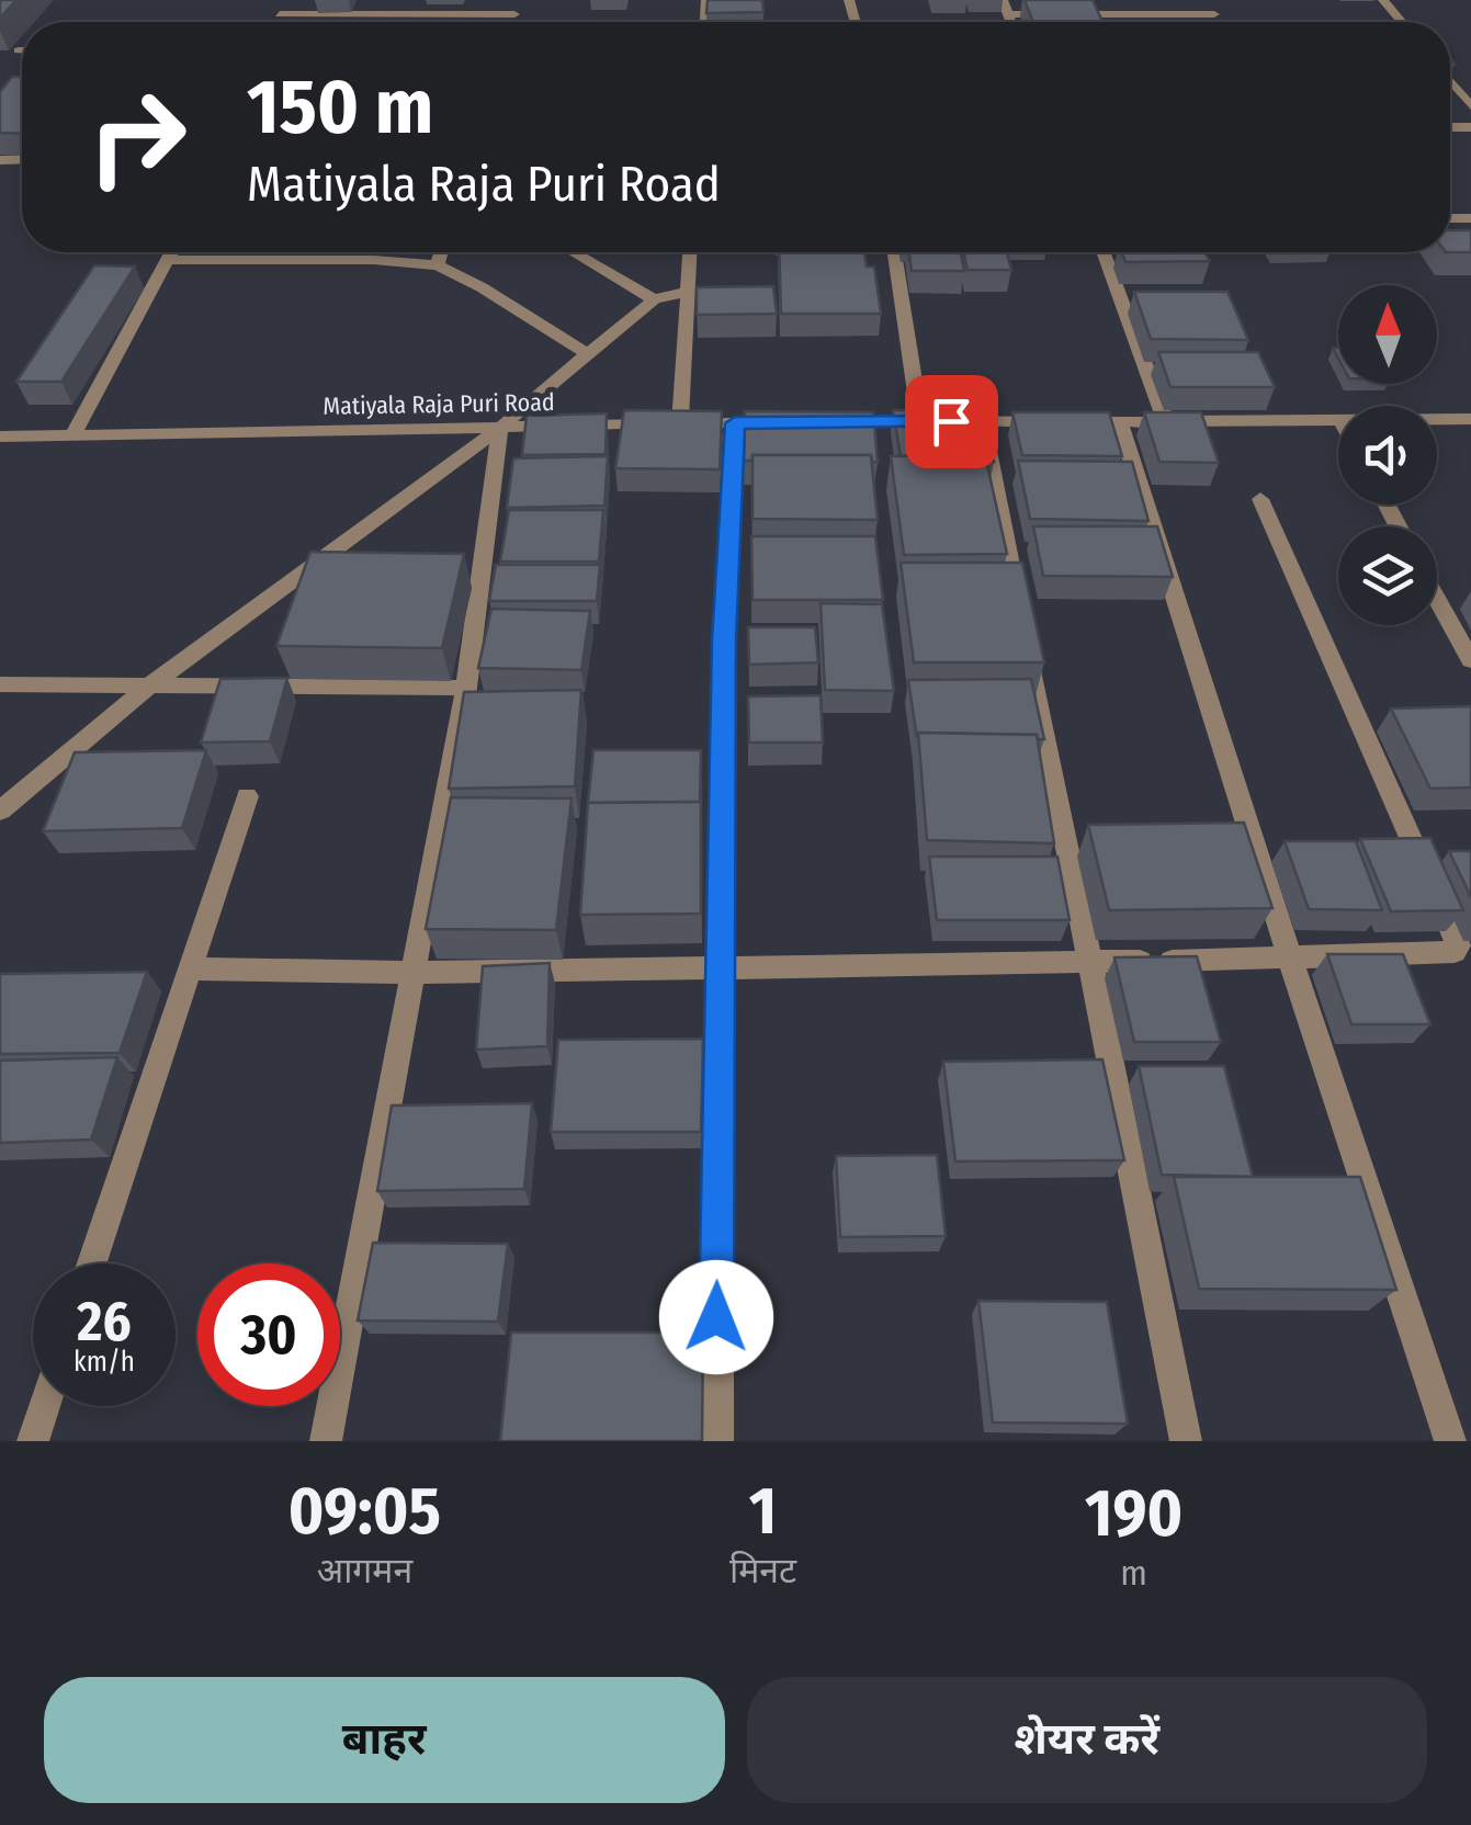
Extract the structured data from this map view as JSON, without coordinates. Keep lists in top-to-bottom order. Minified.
{"streets":{"street":["Matiyala Raja Puri Road"]},"north":"top","page":{"turn":["150 m","Matiyala Raja Puri Road"],"speed":"26 km/h","limit":"30","eta":["09:05","आगमन","1","मिनट","190","m"],"buttons":["बाहर","शेयर करें"]}}
